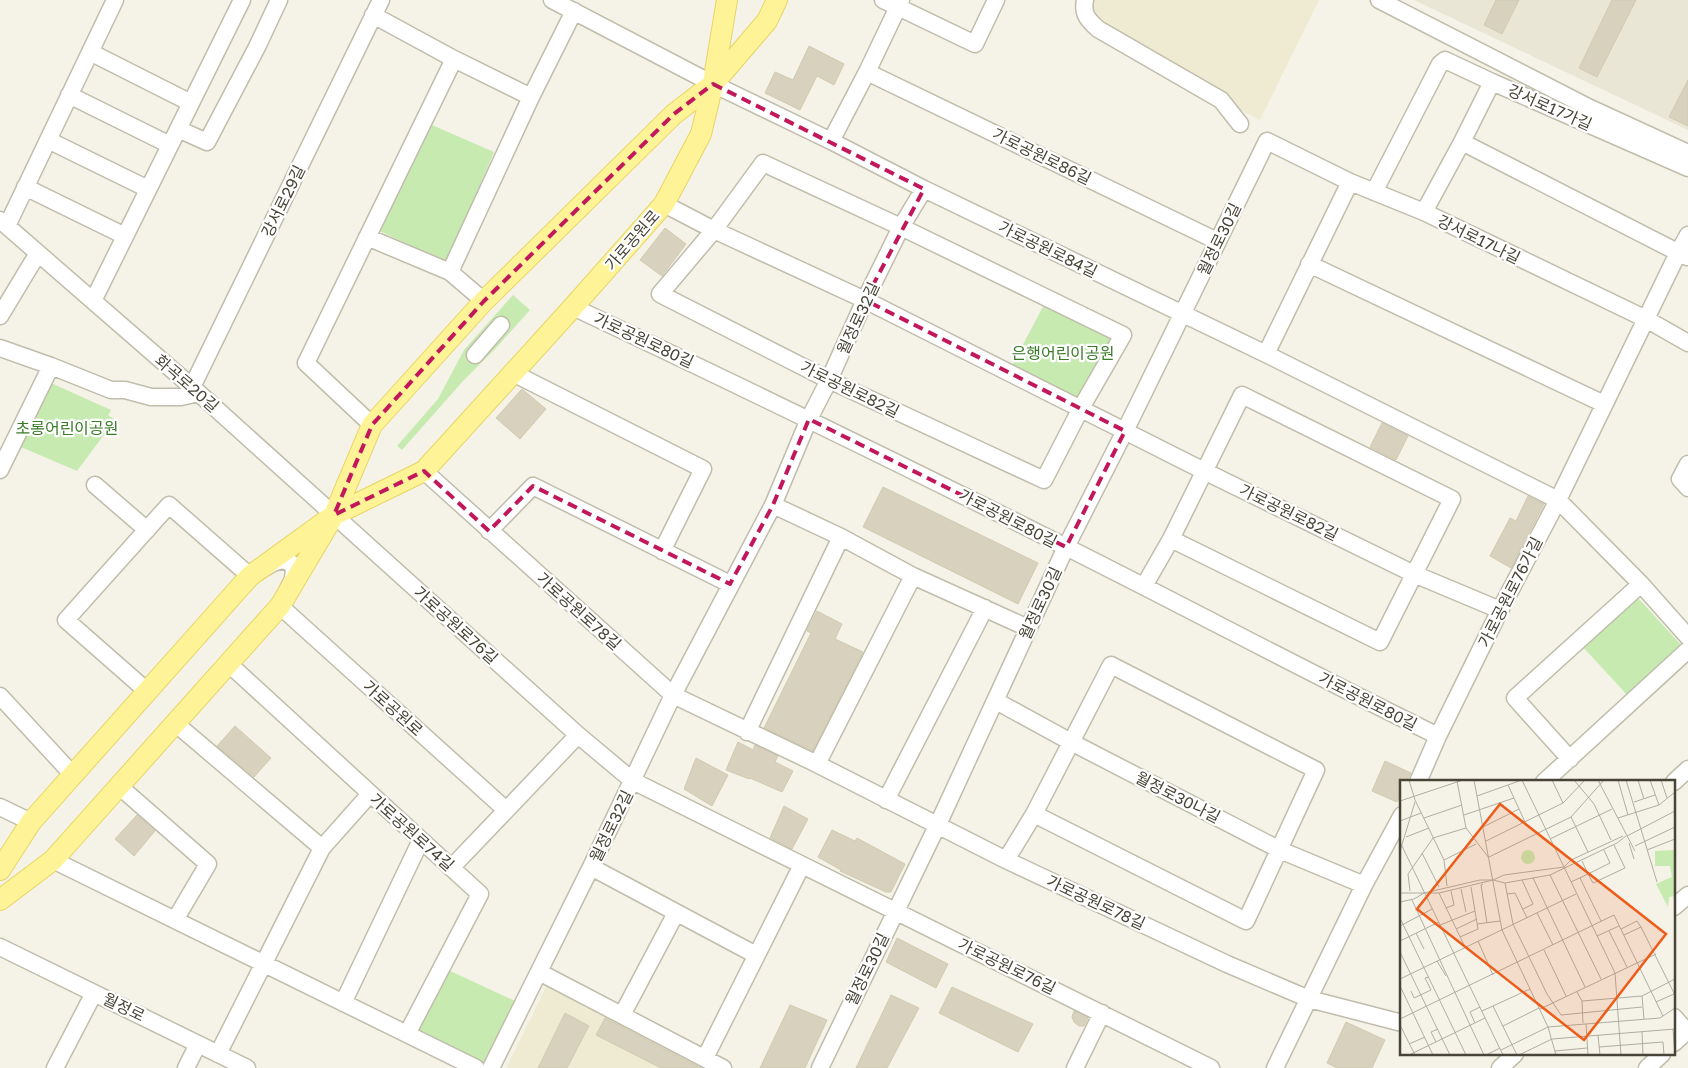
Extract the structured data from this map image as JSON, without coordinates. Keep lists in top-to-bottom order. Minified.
{"streets":{"main road":["가로공원로"],"street":["강서로17가길","가로공원로86길","강서로29길","월정로30길","강서로17나길","가로공원로84길","월정로32길","가로공원로80길","화곡로20길","가로공원로82길","가로공원로76가길","가로공원로78길","가로공원로76길","월정로30나길","가로공원로74길","월정로"]},"crossings":[["강서로17가길","강서로17나길"],["가로공원로86길","월정로30길"],["강서로29길","화곡로20길"],["월정로30길","강서로17나길"],["월정로30길","가로공원로84길"],["월정로30길","가로공원로80길"],["월정로30길","가로공원로82길"],["월정로30길","가로공원로78길"],["월정로30길","가로공원로76길"],["월정로30길","월정로30나길"],["강서로17나길","가로공원로76가길"],["가로공원로","가로공원로84길"],["가로공원로","가로공원로80길"],["가로공원로","화곡로20길"],["가로공원로","가로공원로82길"],["가로공원로","가로공원로78길"],["가로공원로","가로공원로76길"],["가로공원로","가로공원로74길"],["가로공원로84길","월정로32길"],["가로공원로84길","가로공원로76가길"],["월정로32길","가로공원로80길"],["월정로32길","가로공원로82길"],["월정로32길","가로공원로78길"],["월정로32길","가로공원로76길"],["가로공원로80길","가로공원로76가길"],["화곡로20길","가로공원로76길"],["가로공원로82길","가로공원로76가길"]],"parks":["은행어린이공원","초롱어린이공원"]}
